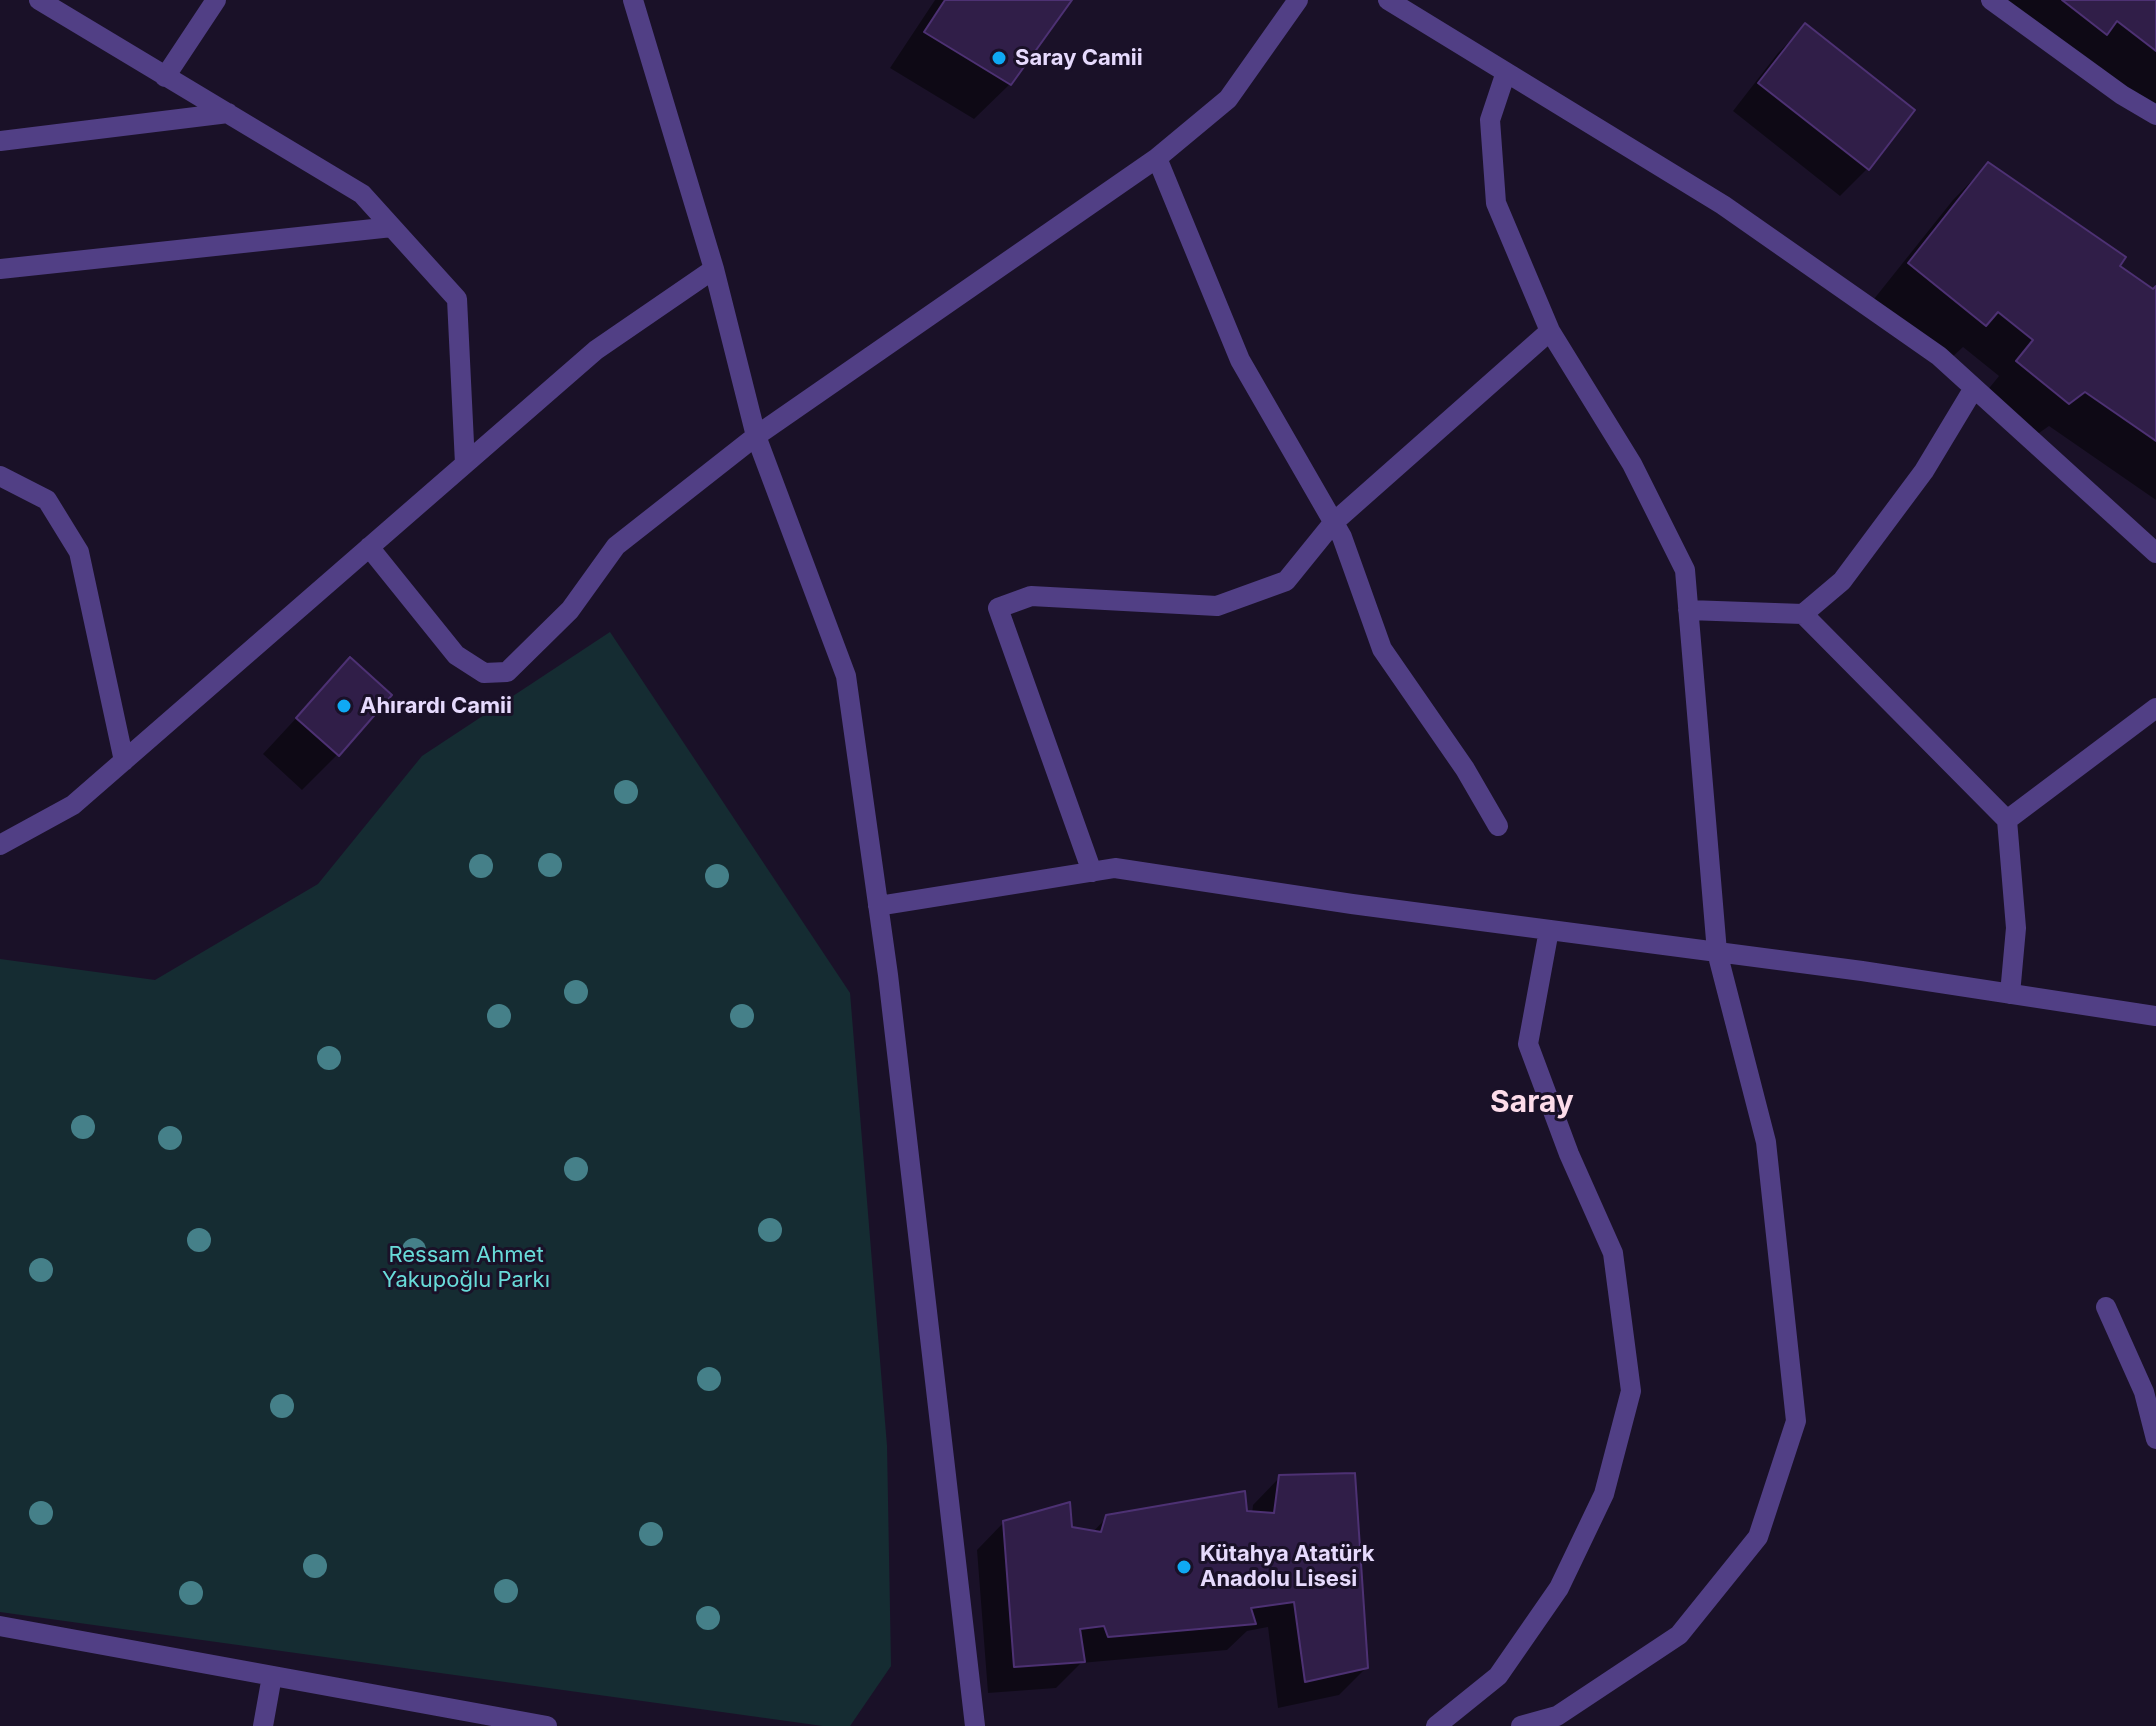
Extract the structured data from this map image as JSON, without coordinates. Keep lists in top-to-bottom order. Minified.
{"districts":["Saray"],"parks":["Ressam Ahmet Yakupoğlu Parkı"],"places":["Saray Camii","Ahırardı Camii","Kütahya Atatürk Anadolu Lisesi"]}
